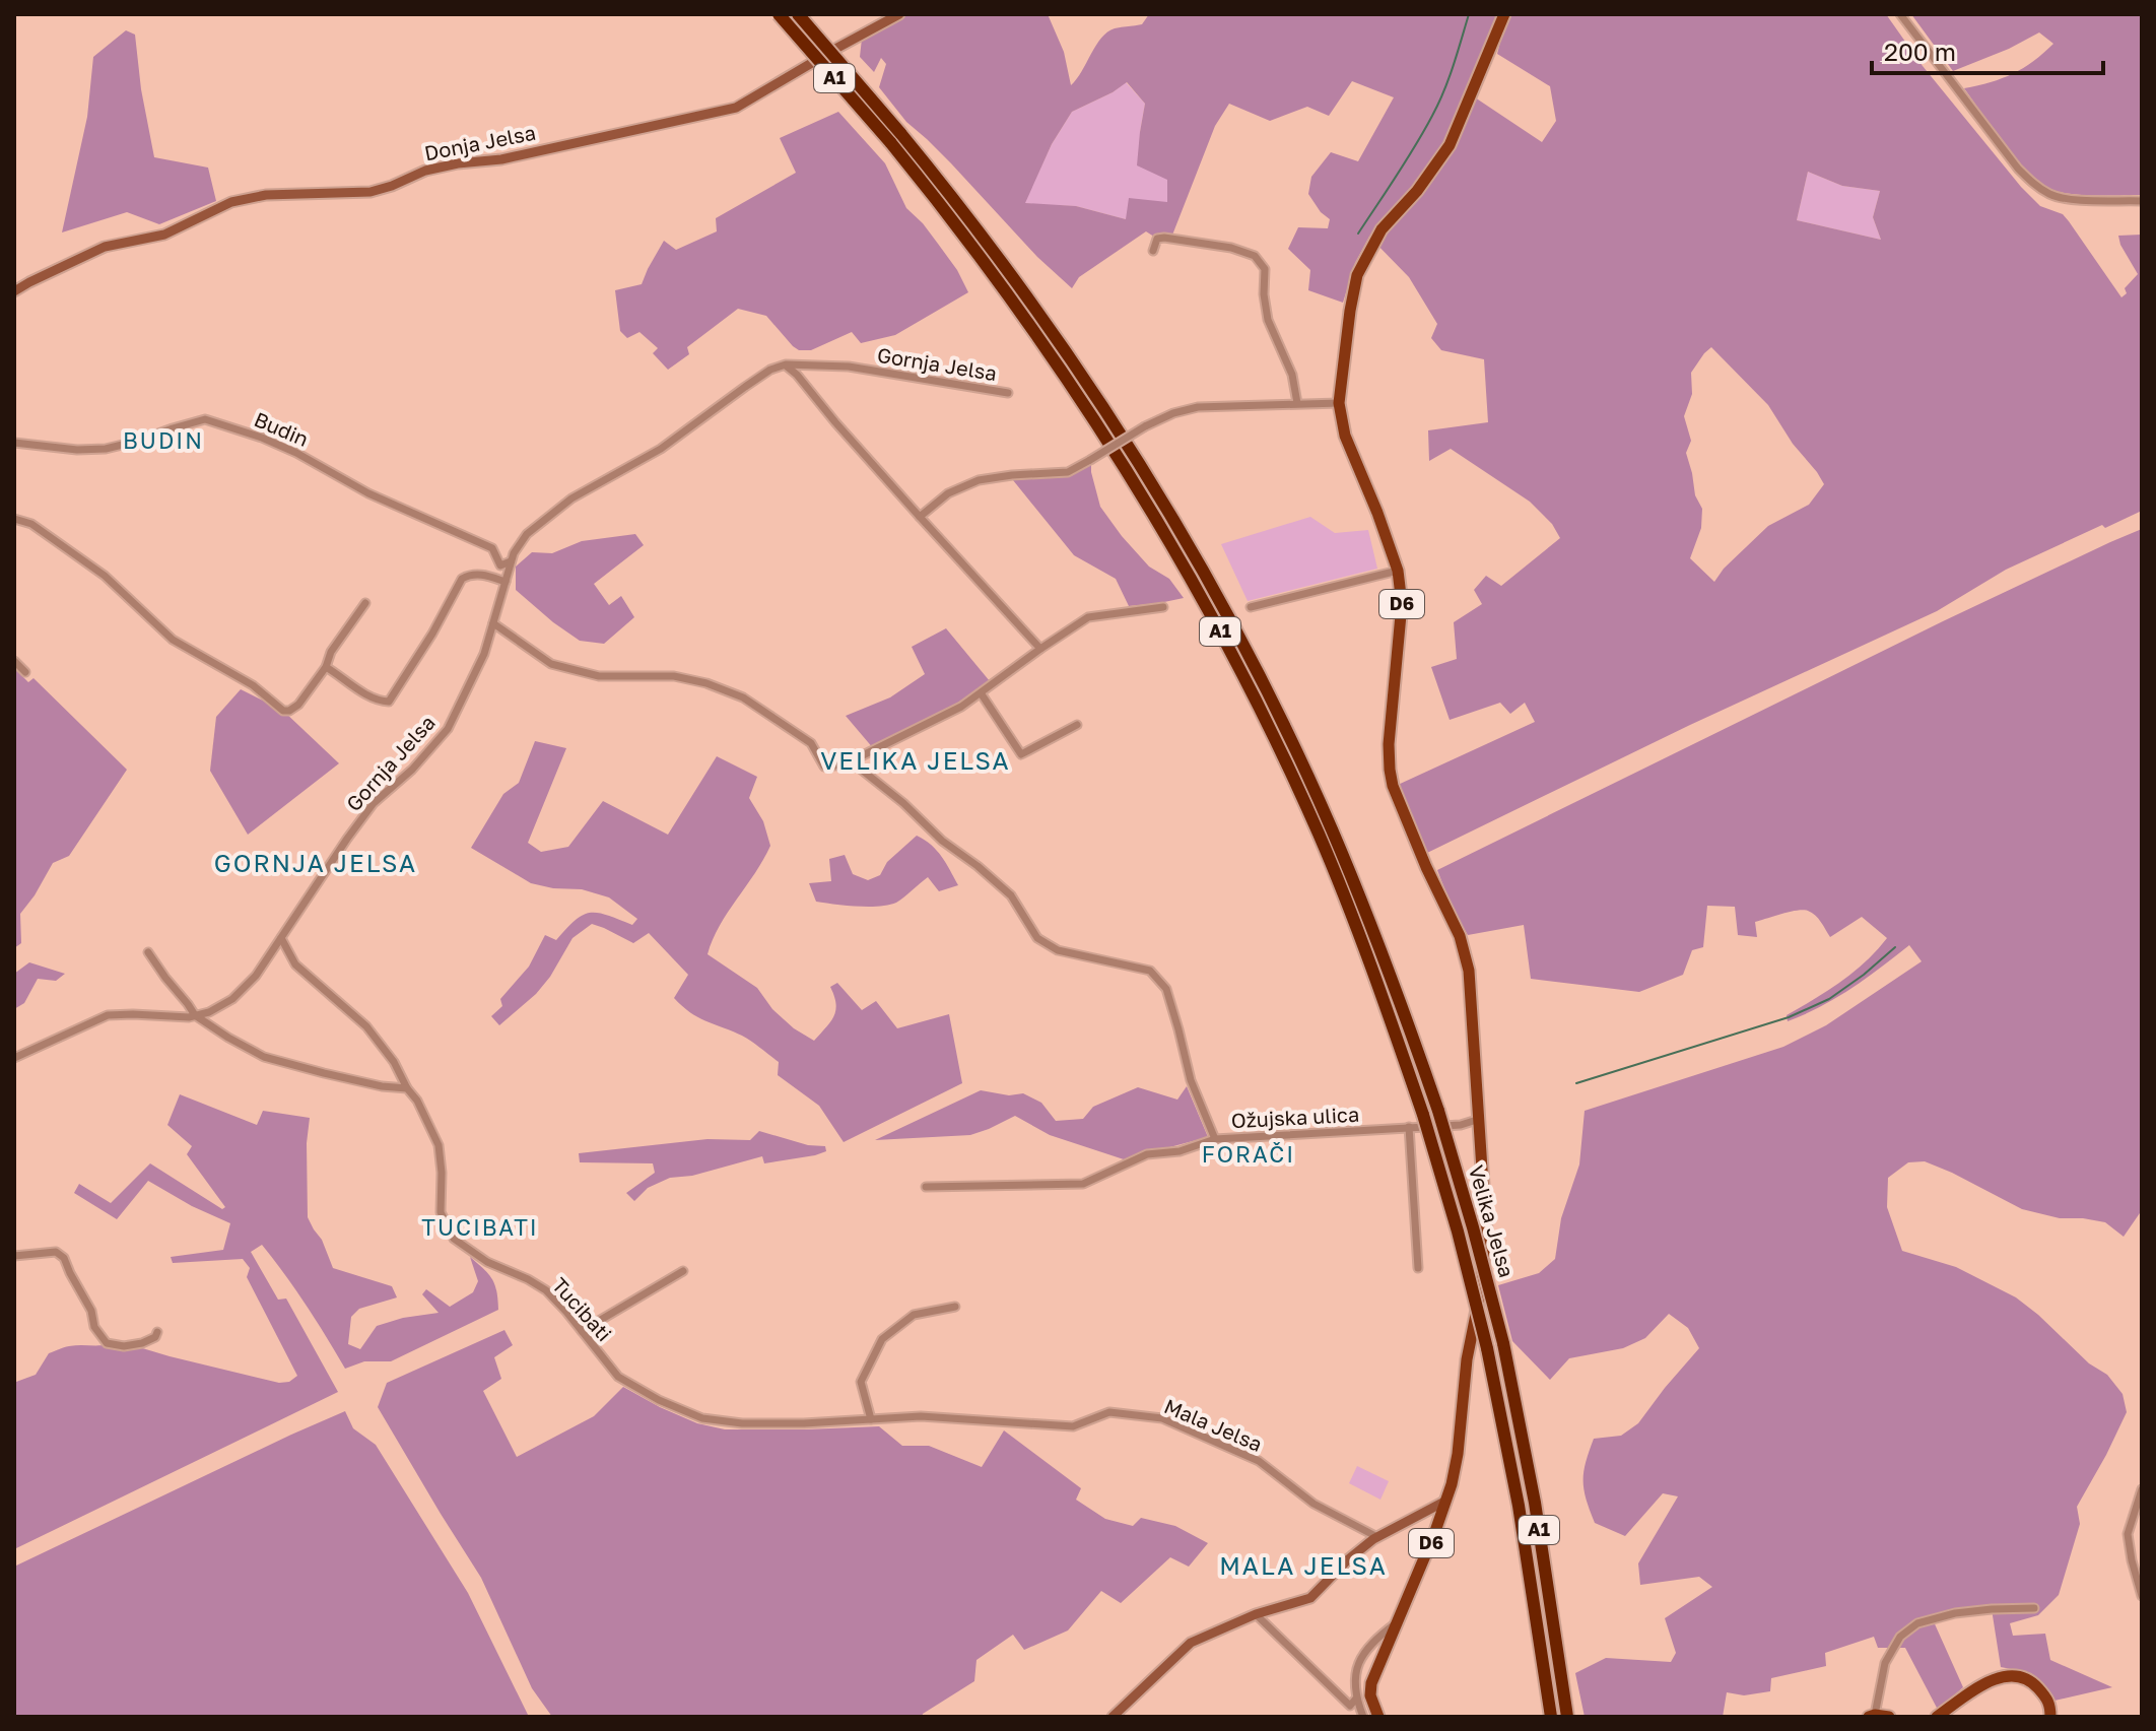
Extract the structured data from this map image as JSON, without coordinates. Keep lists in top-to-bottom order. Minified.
{"streets":{"highway":["A1","Velika Jelsa"],"main road":["Donja Jelsa","D6"],"street":["Gornja Jelsa","Budin","Ožujska ulica","Tucibati","Mala Jelsa"]},"crossings":[["Gornja Jelsa","Budin"],["Gornja Jelsa","Tucibati"],["D6","Ožujska ulica"],["Tucibati","Mala Jelsa"]],"districts":["BUDIN","VELIKA JELSA","GORNJA JELSA","FORAČI","TUCIBATI","MALA JELSA"],"scale_bar":"200 m"}
